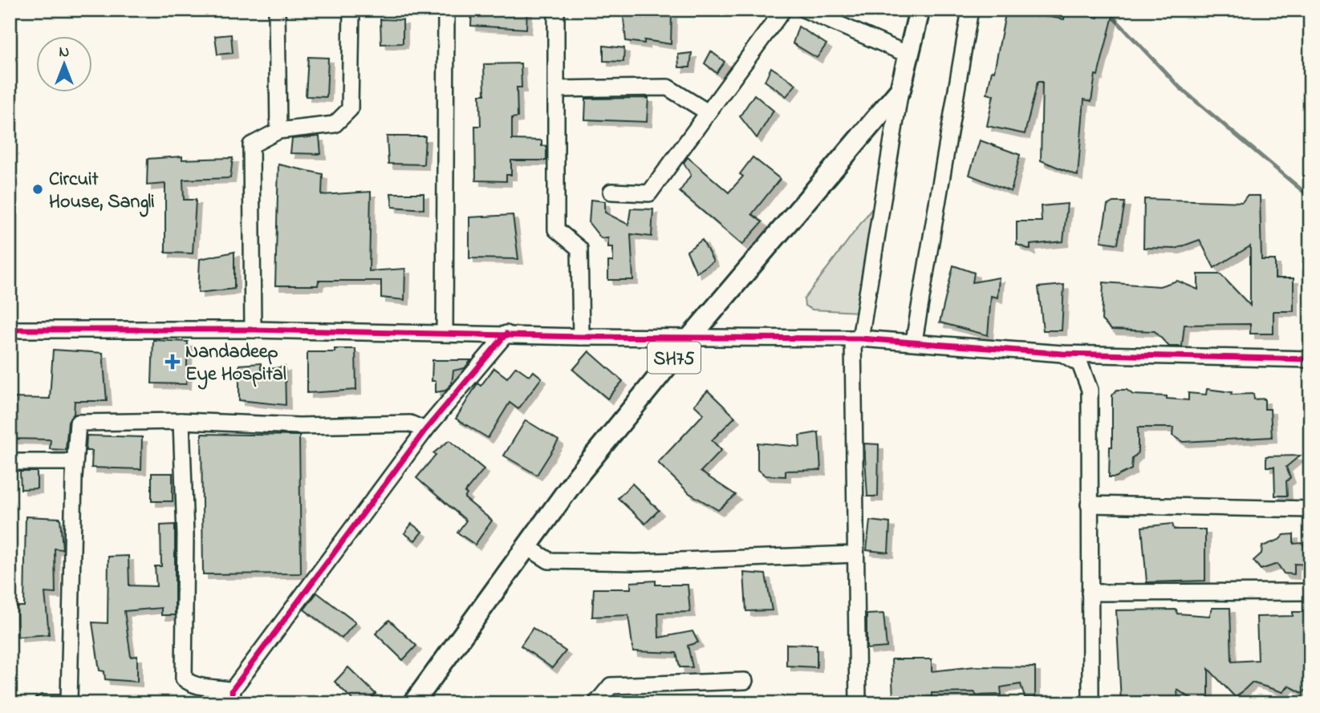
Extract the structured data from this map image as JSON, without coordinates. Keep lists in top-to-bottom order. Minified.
{"streets":{"main road":["SH75"]},"places":{"other":["Circuit House, Sangli"],"health":["Nandadeep Eye Hospital"]},"north":"top"}
